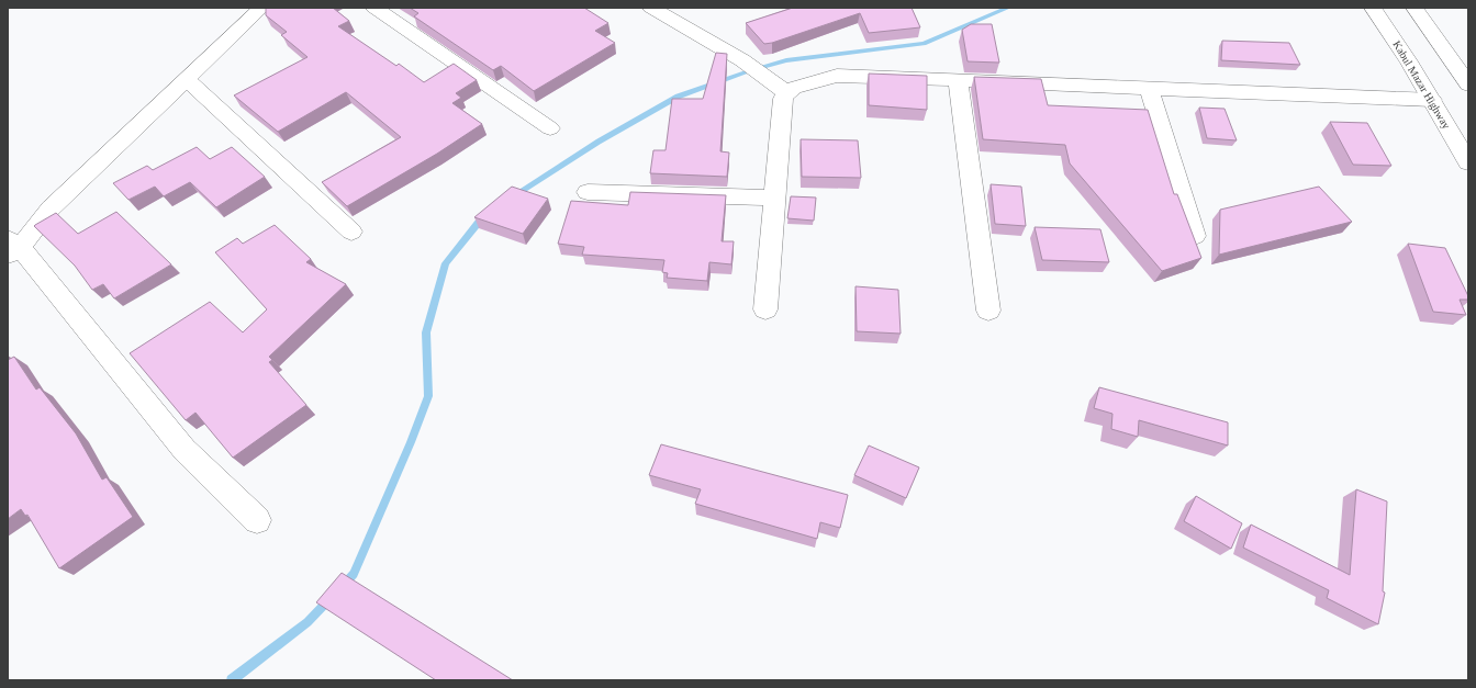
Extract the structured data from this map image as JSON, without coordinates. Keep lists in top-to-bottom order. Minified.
{"streets":{"main road":["Kabul Mazar Highway"]}}
